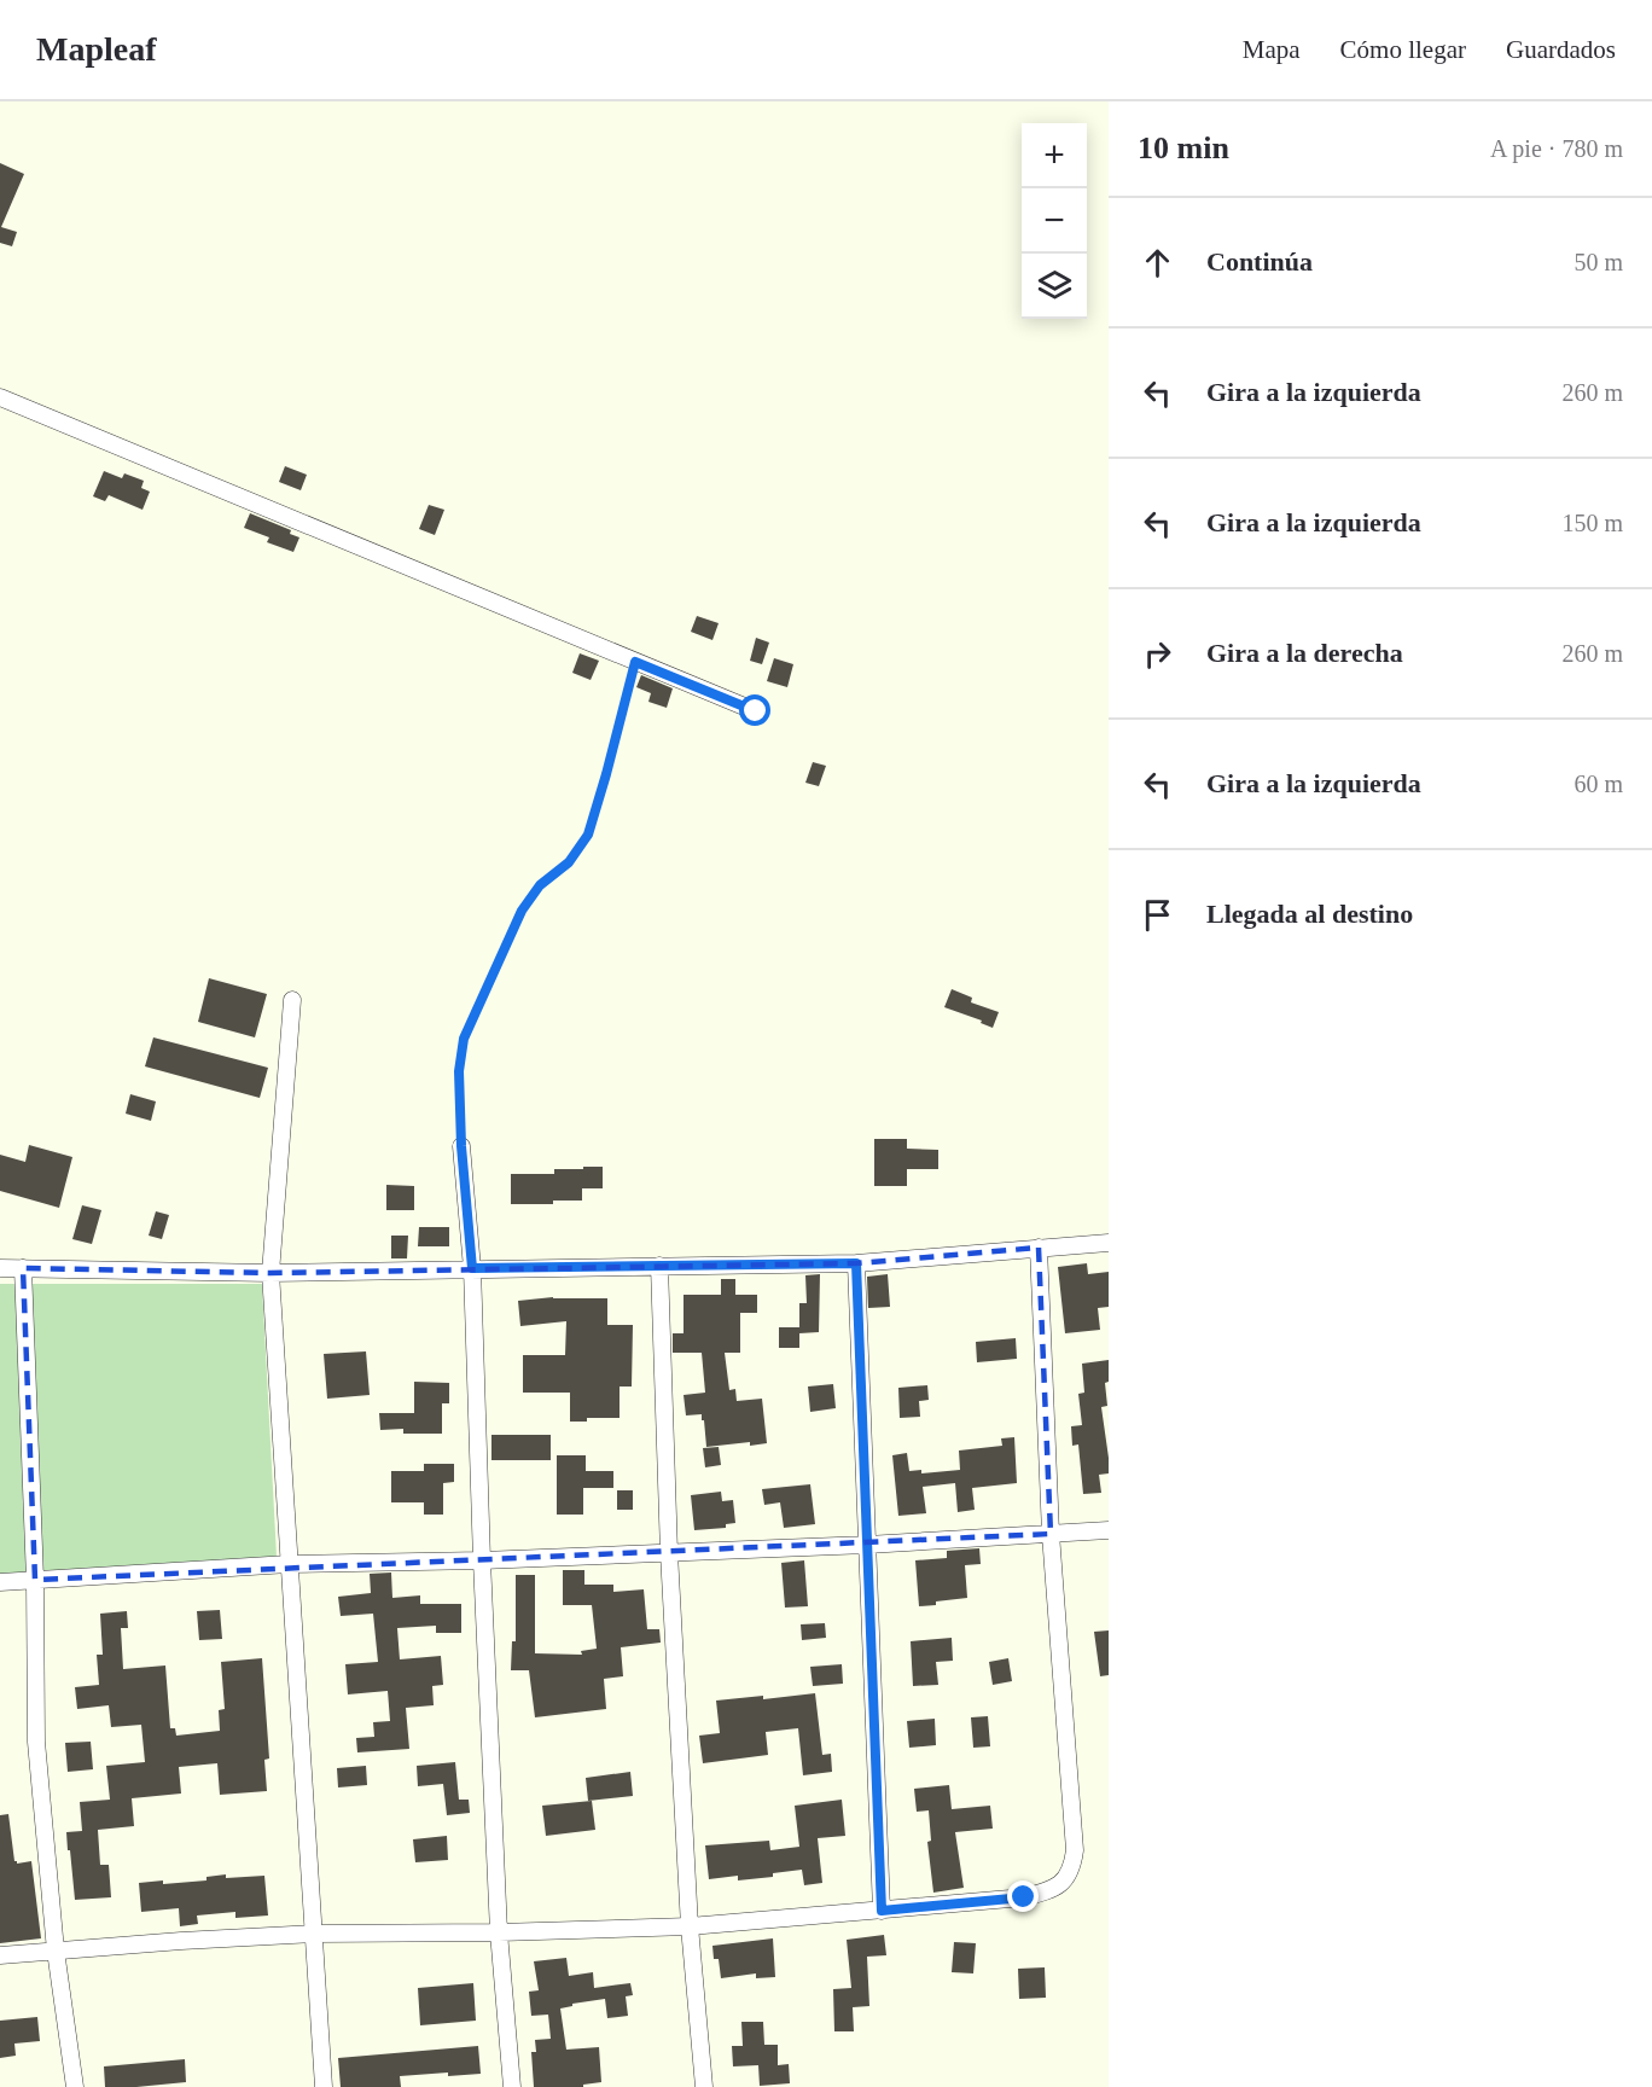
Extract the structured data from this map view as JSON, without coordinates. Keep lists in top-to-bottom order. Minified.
{"page":{"header":"Mapleaf","nav":["Mapa","Cómo llegar","Guardados"],"heading":["10 min","A pie · 780 m"],"map_buttons":["+","−"],"list":[["Continúa","50 m"],["Gira a la izquierda","260 m"],["Gira a la izquierda","150 m"],["Gira a la derecha","260 m"],["Gira a la izquierda","60 m"],"Llegada al destino"]}}
